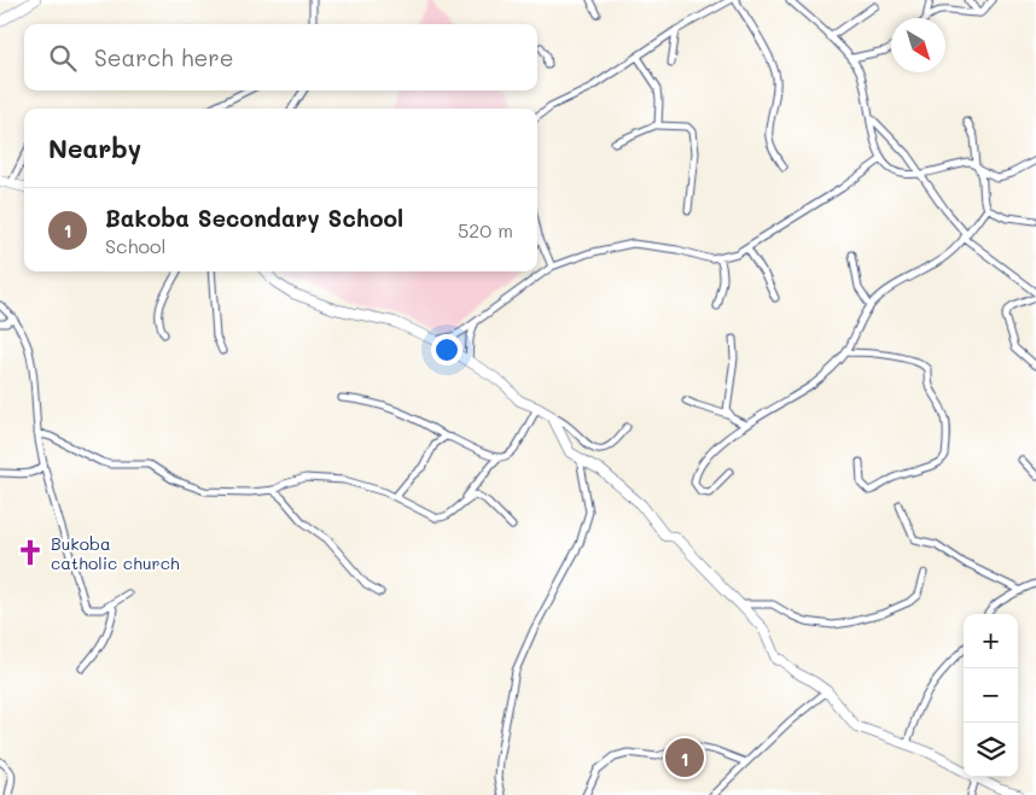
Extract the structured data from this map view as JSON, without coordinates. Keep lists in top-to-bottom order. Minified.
{"places":{"church":["Bukoba catholic church"]},"north":"bottom right","page":{"search":"Search here","heading":"Nearby","list":[{"mark":"1","name":"Bakoba Secondary School","note":"School","value":"520 m"}],"map_buttons":["+","−"],"pins":"1"}}
